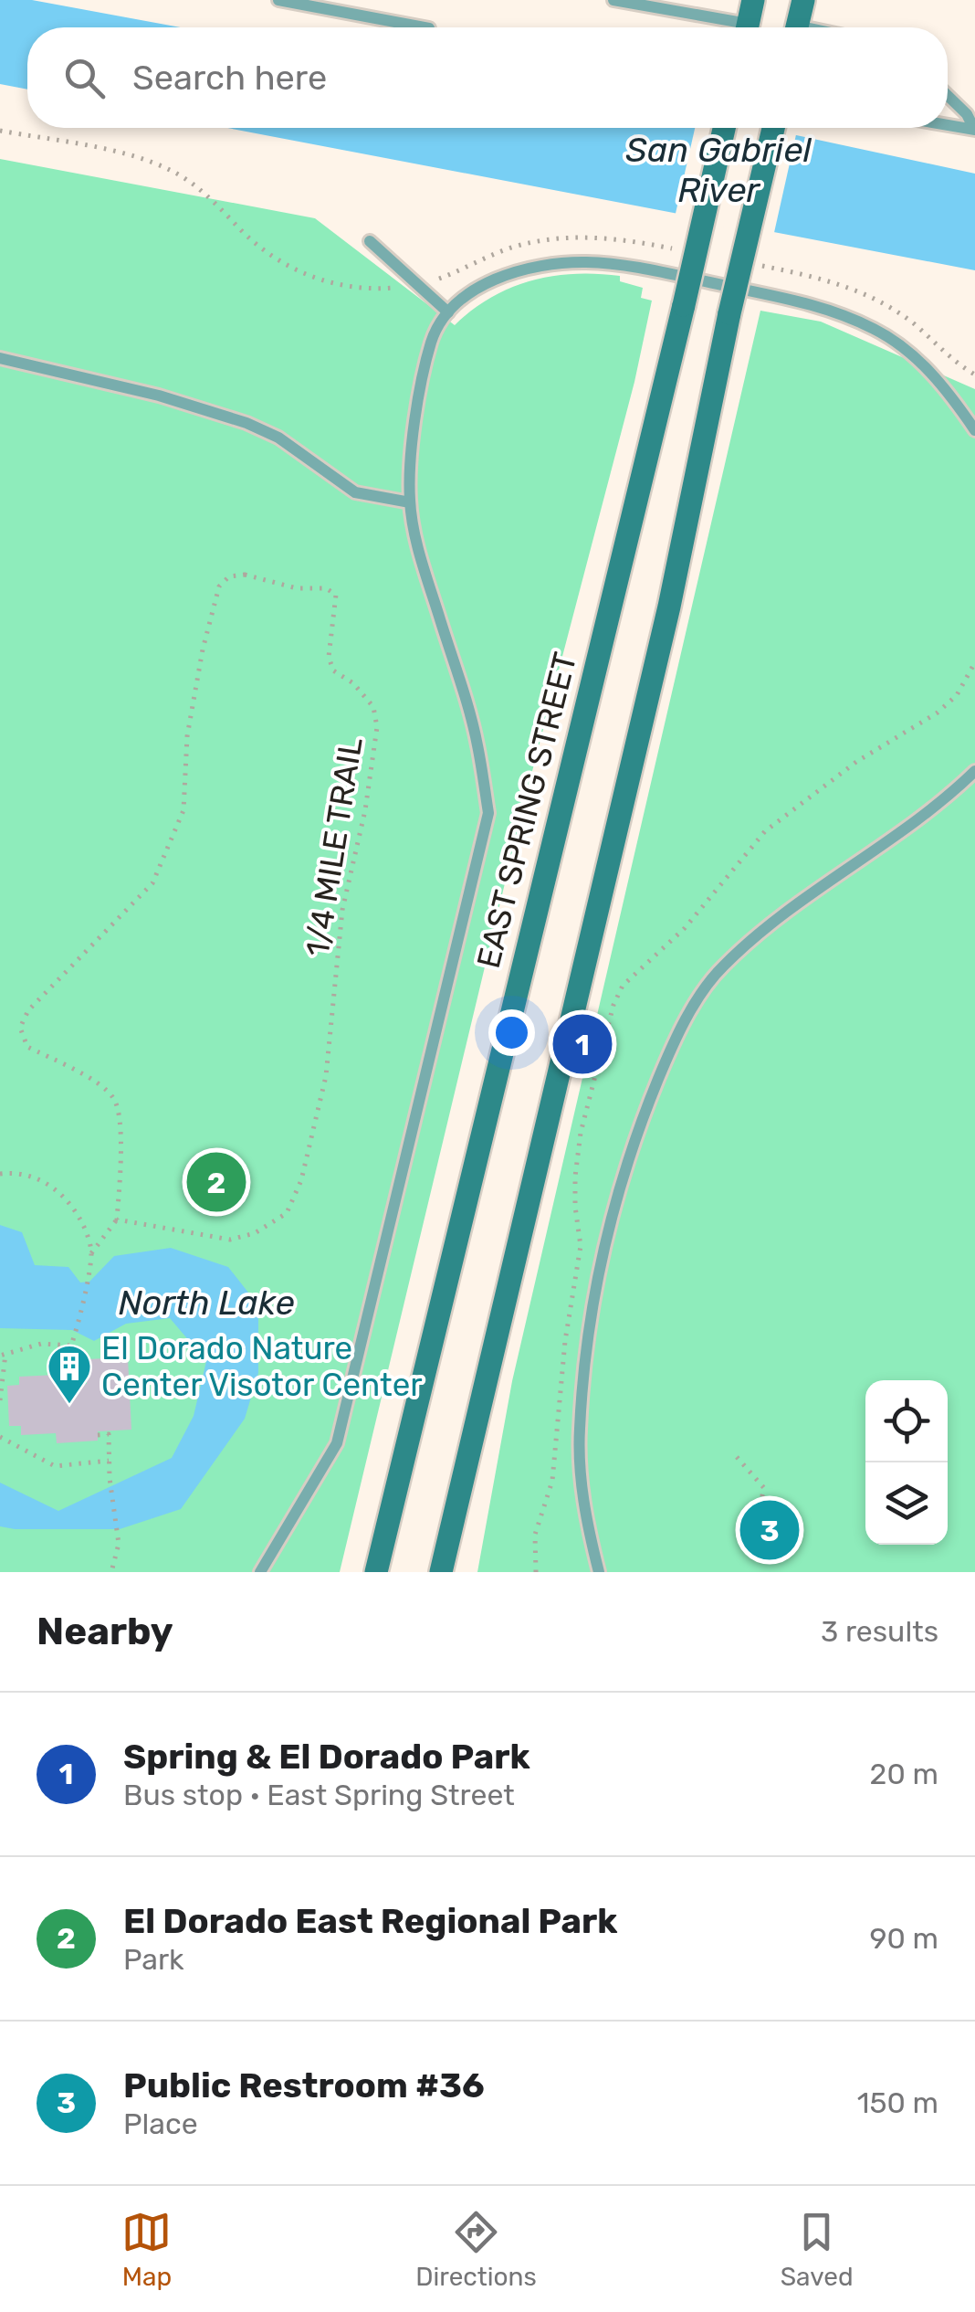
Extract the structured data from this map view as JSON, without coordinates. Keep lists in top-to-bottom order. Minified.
{"streets":{"main road":["EAST SPRING STREET"],"path":["1/4 MILE TRAIL"]},"water":["San Gabriel River","North Lake"],"places":{"building":["El Dorado Nature Center Visotor Center"]},"page":{"search":"Search here","pins":["1","2","3"],"heading":["Nearby","3 results"],"list":[{"mark":"1","name":"Spring & El Dorado Park","note":"Bus stop · East Spring Street","value":"20 m"},{"mark":"2","name":"El Dorado East Regional Park","note":"Park","value":"90 m"},{"mark":"3","name":"Public Restroom #36","note":"Place","value":"150 m"}],"nav":["Map","Directions","Saved"]}}
